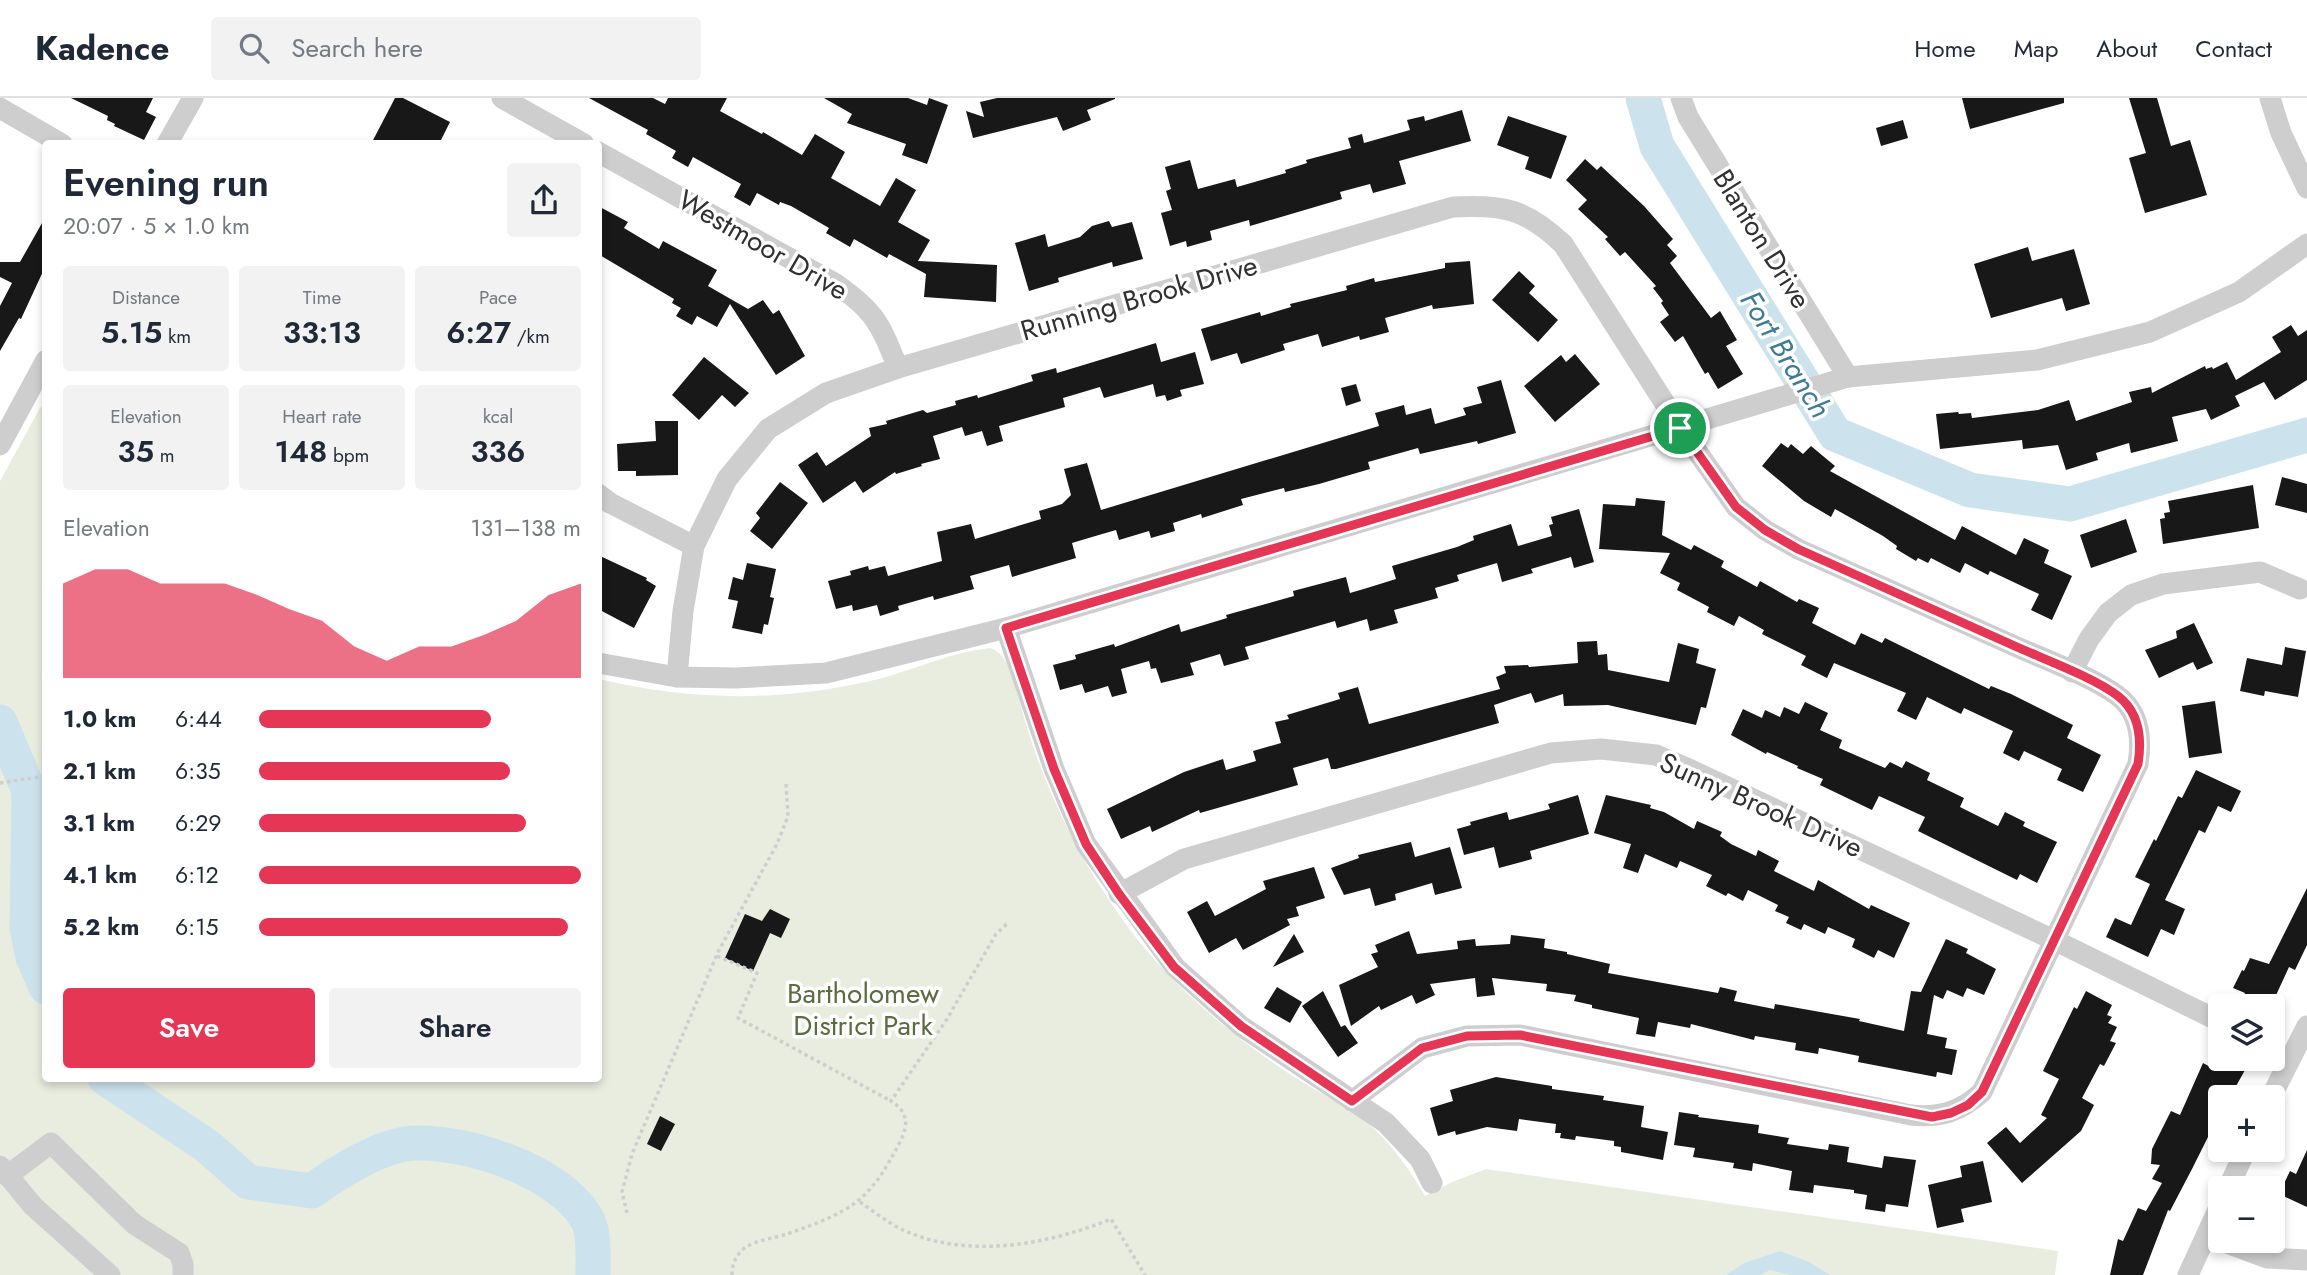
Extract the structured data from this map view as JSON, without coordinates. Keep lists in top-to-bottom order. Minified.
{"streets":{"street":["Blanton Drive","Westmoor Drive","Running Brook Drive","Sunny Brook Drive"]},"crossings":[["Westmoor Drive","Running Brook Drive"],["Running Brook Drive","Sunny Brook Drive"]],"water":["Fort Branch"],"parks":["Bartholomew District Park"],"page":{"header":"Kadence","search":"Search here","nav":["Home","Map","About","Contact"],"heading":["Evening run","20:07 · 5 × 1.0 km"],"stats":[["Distance","5.15 km"],["Time","33:13"],["Pace","6:27 /km"],["Elevation","35 m"],["Heart rate","148 bpm"],["kcal","336"]],"chart":["Elevation","131–138 m"],"list":[{"name":"1.0 km","note":"6:44"},{"name":"2.1 km","note":"6:35"},{"name":"3.1 km","note":"6:29"},{"name":"4.1 km","note":"6:12"},{"name":"5.2 km","note":"6:15"}],"buttons":["Save","Share"],"map_buttons":["+","−"]}}
